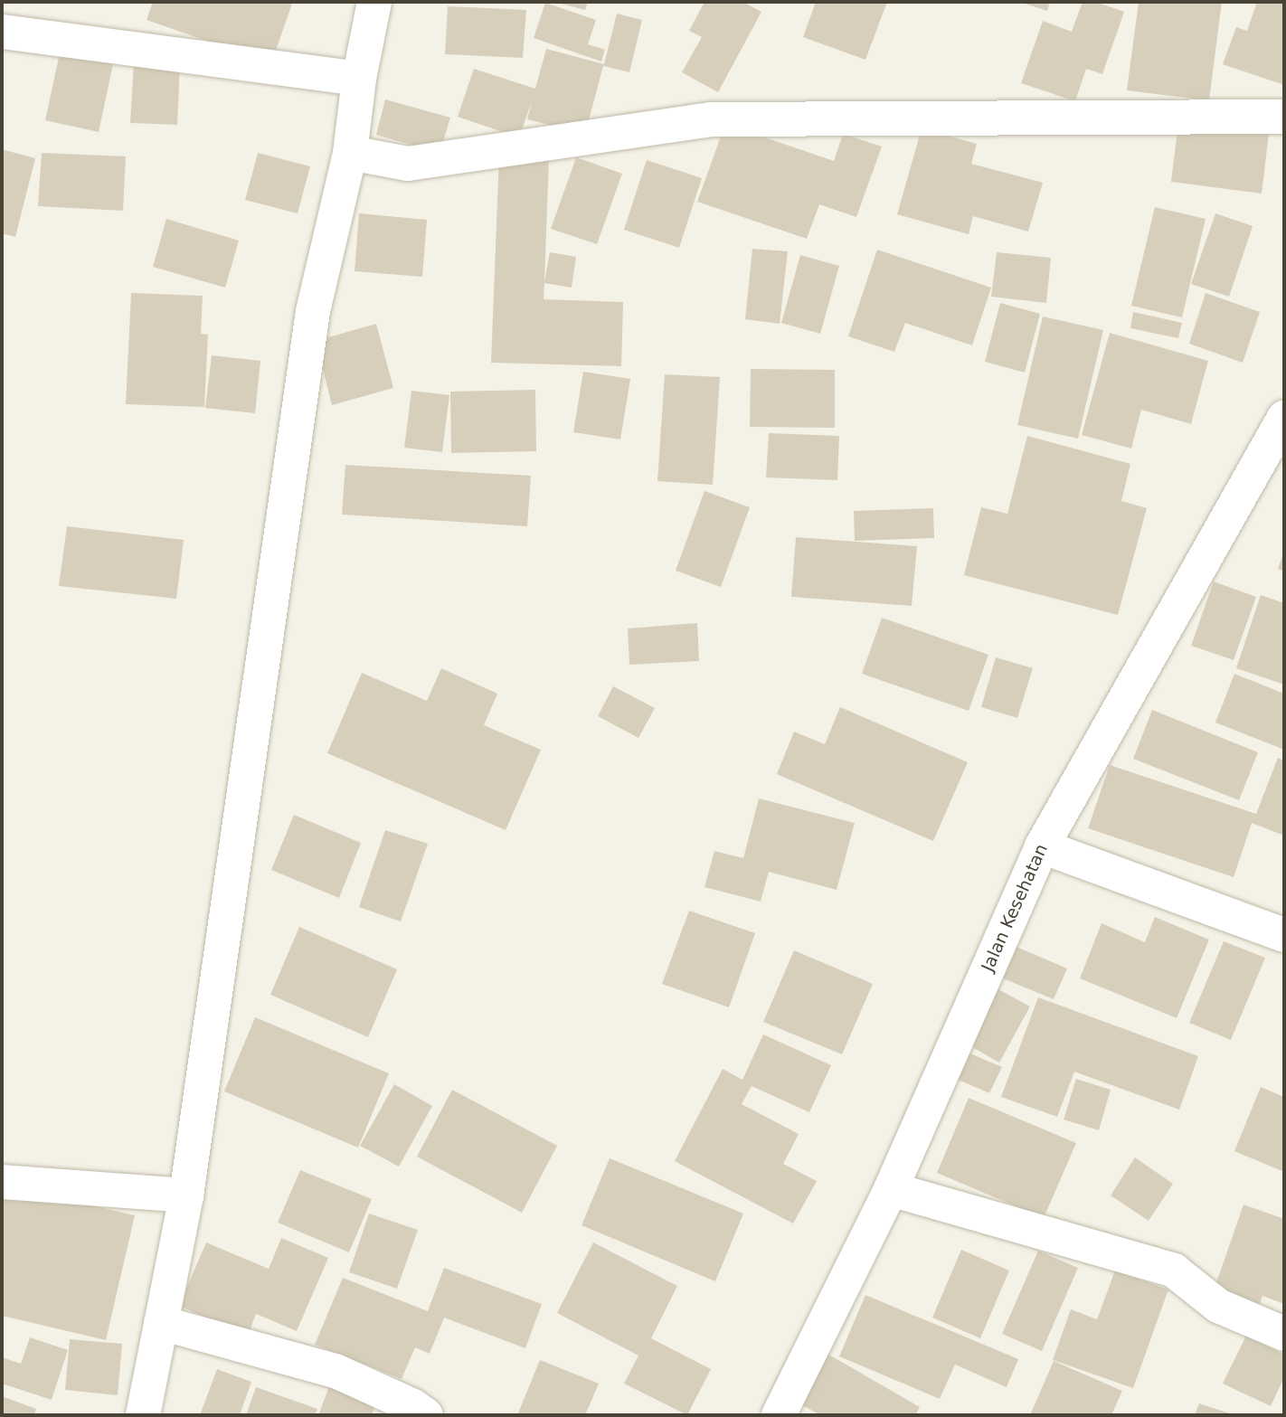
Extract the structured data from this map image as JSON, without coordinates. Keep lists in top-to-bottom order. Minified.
{"streets":{"street":["Jalan Kesehatan"]}}
